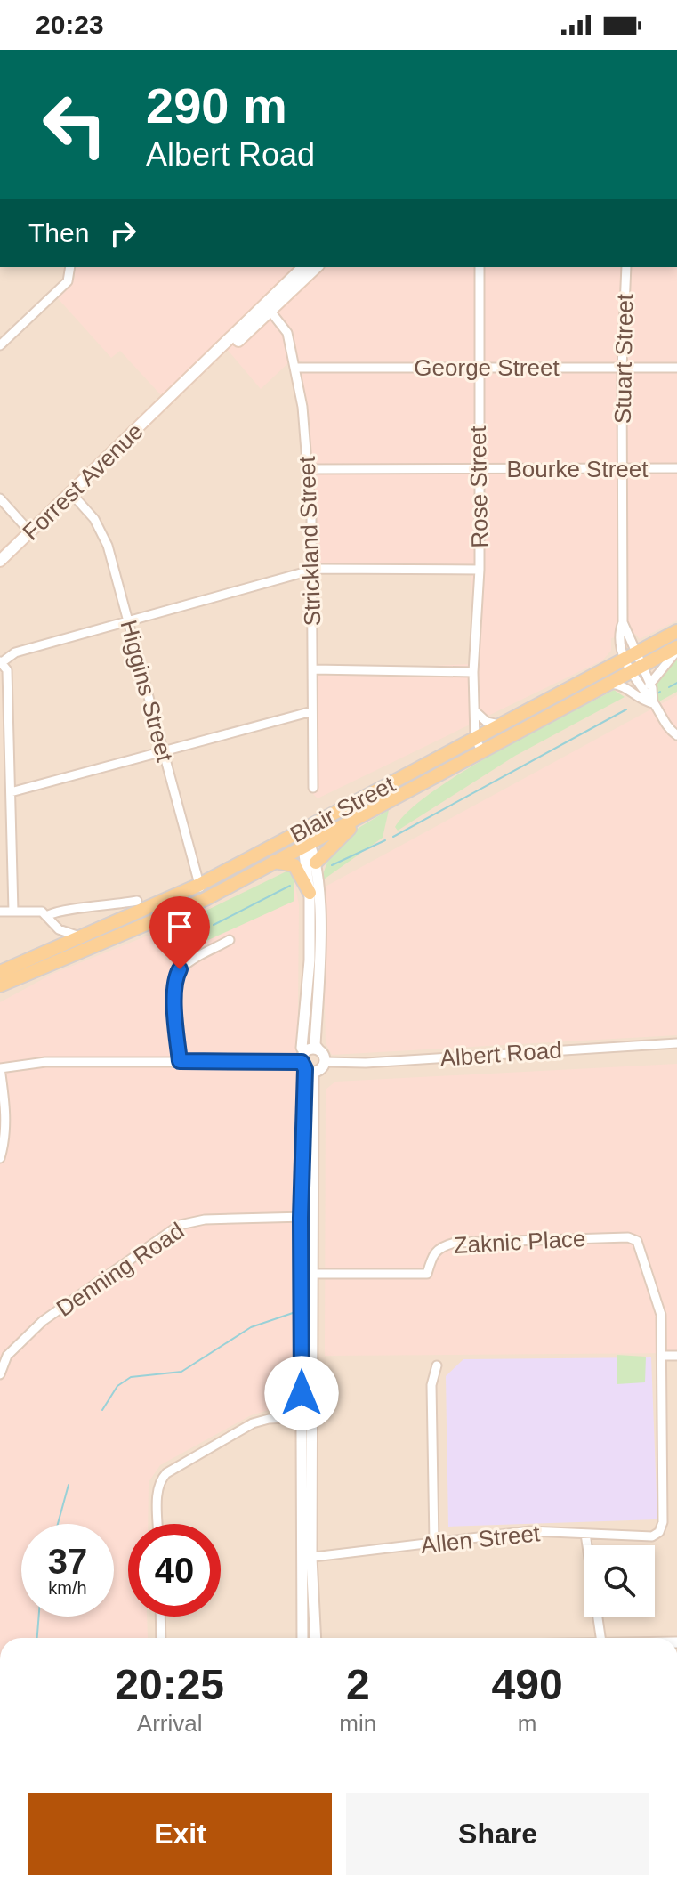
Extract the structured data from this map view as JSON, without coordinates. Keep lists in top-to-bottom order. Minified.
{"streets":{"main road":["Forrest Avenue","Blair Street"],"street":["Stuart Street","George Street","Bourke Street","Rose Street","Strickland Street","Higgins Street","Albert Road","Zaknic Place","Denning Road","Allen Street"]},"crossings":[["Stuart Street","George Street"],["Stuart Street","Bourke Street"],["Stuart Street","Blair Street"],["George Street","Rose Street"],["George Street","Strickland Street"],["Bourke Street","Rose Street"],["Bourke Street","Strickland Street"],["Forrest Avenue","Strickland Street"],["Forrest Avenue","Higgins Street"],["Rose Street","Blair Street"],["Higgins Street","Blair Street"],["Zaknic Place","Allen Street"]],"page":{"status":"20:23","turn":["290 m","Albert Road"],"then":"Then","speed":"37 km/h","limit":"40","eta":["20:25","Arrival","2","min","490","m"],"buttons":["Exit","Share"]}}
